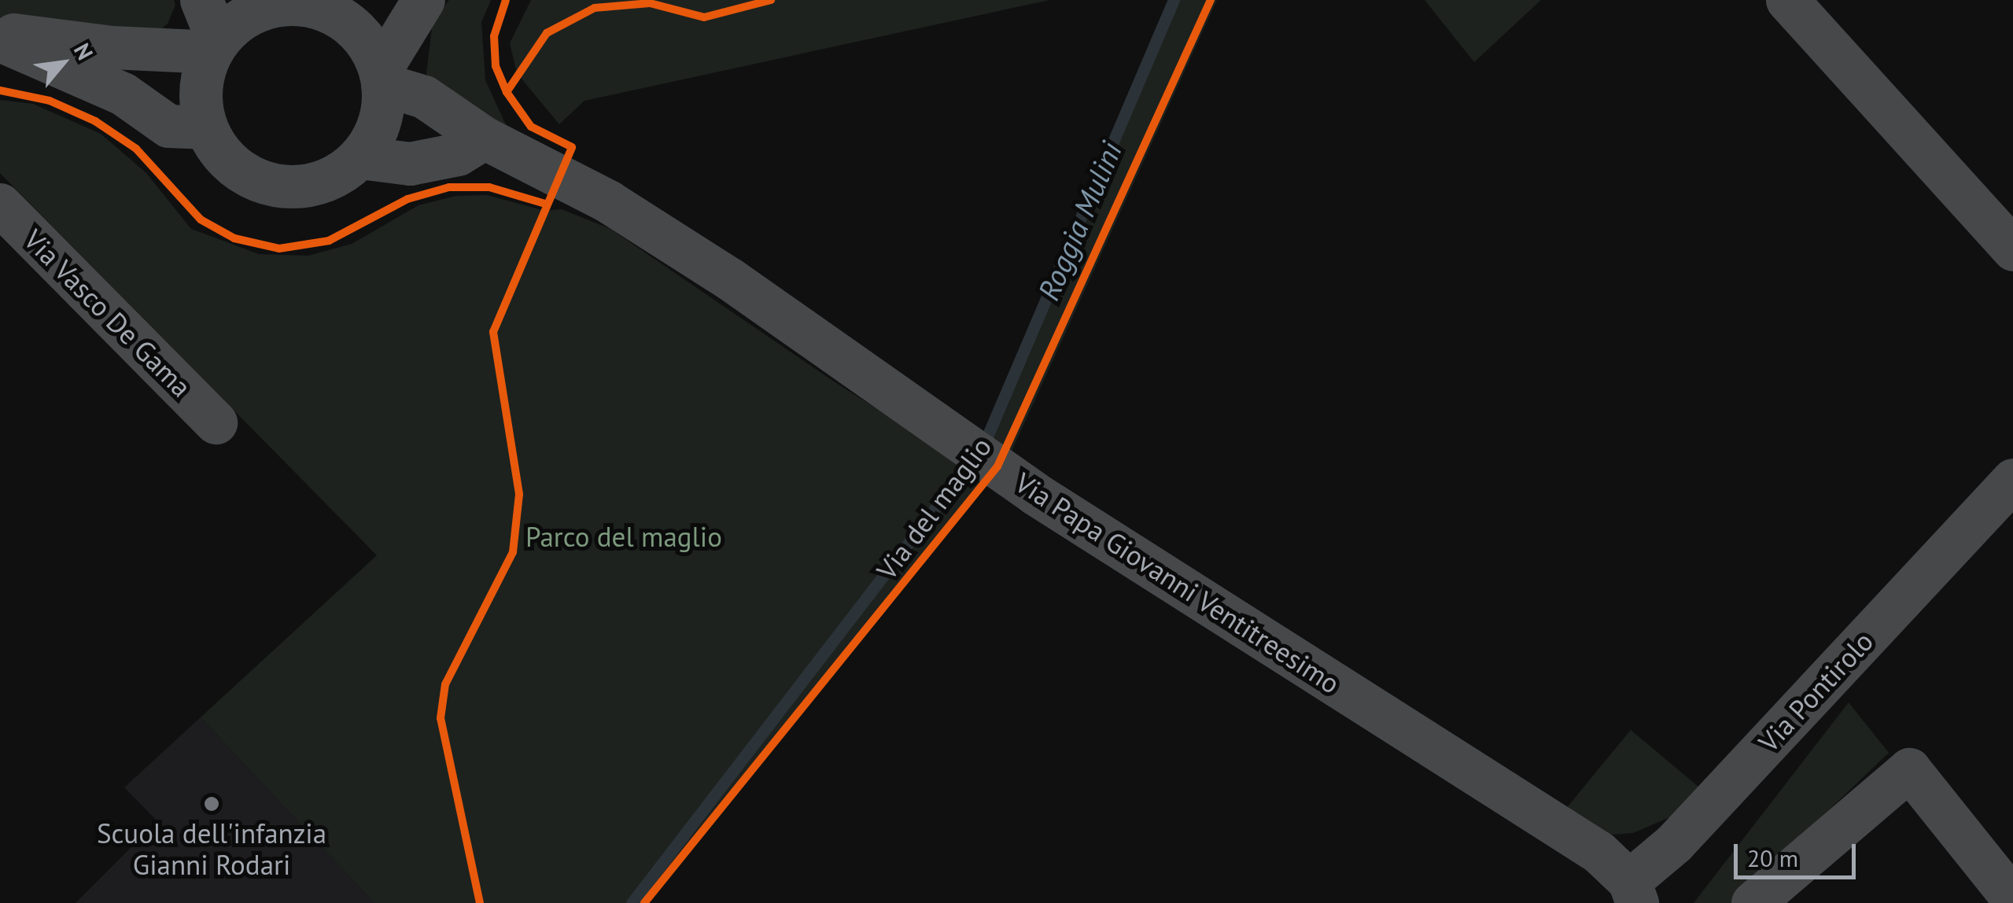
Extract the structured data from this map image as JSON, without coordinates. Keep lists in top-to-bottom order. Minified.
{"streets":{"street":["Via Vasco De Gama","Via Papa Giovanni Ventitreesimo","Via Pontirolo"],"cycle path":["Via del maglio"]},"crossings":[["Via Papa Giovanni Ventitreesimo","Via Pontirolo"]],"water":["Roggia Mulini"],"parks":["Parco del maglio"],"places":["Scuola dell'infanzia Gianni Rodari"],"scale_bar":"20 m","north":"top right"}
